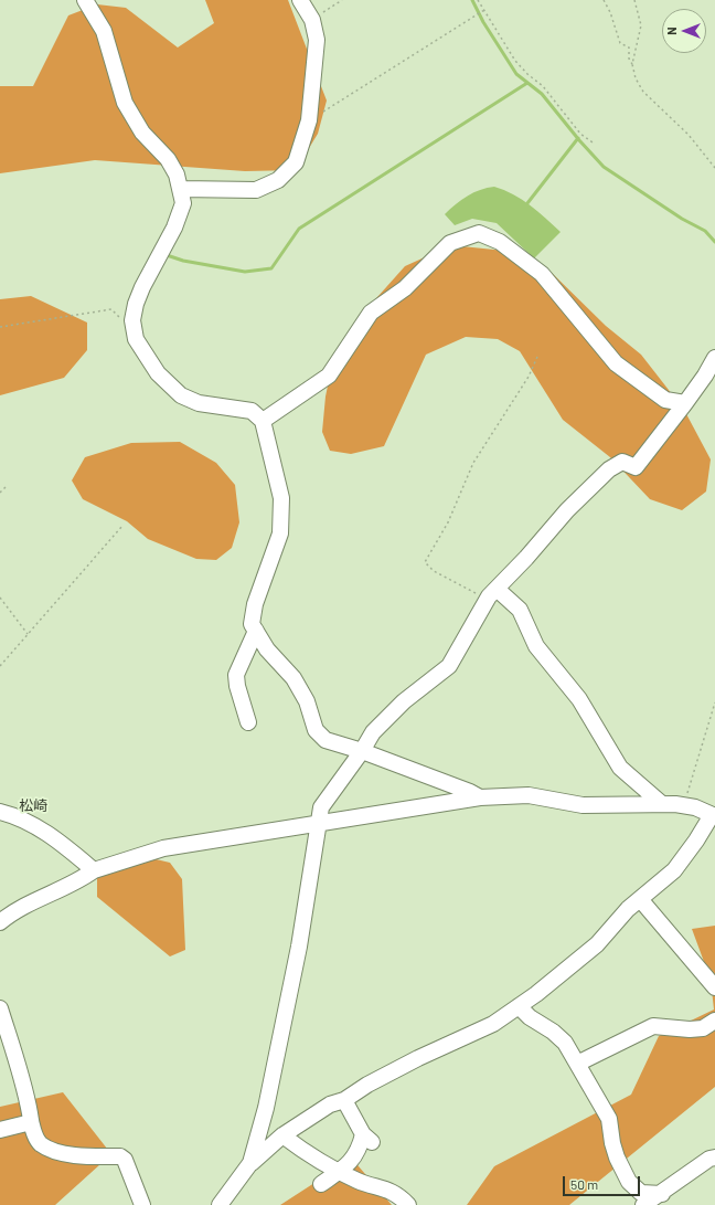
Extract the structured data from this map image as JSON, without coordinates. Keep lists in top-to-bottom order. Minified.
{"districts":["松崎"],"scale_bar":"50 m","north":"left"}
